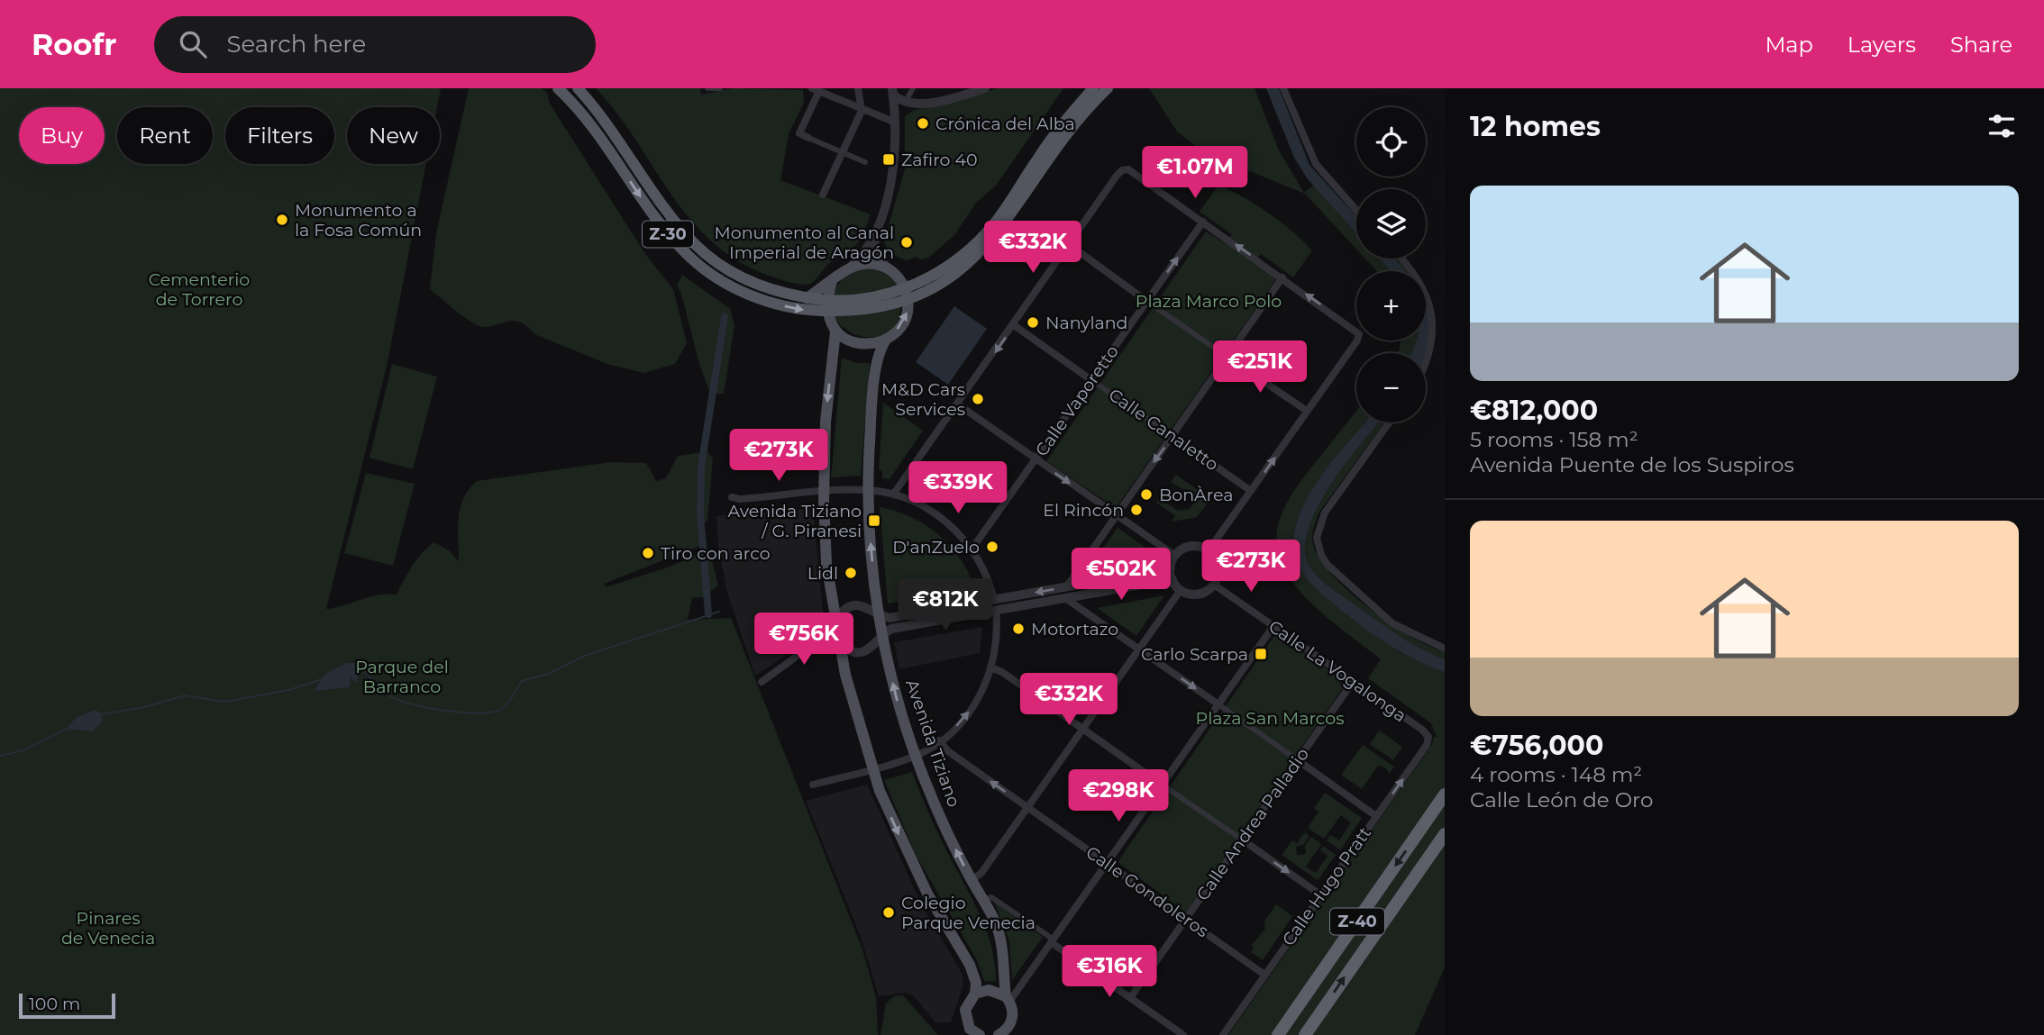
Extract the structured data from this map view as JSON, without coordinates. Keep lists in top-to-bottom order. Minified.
{"streets":{"highway":["Z-30","Z-40"],"main road":["Avenida Tiziano"],"street":["Calle Vaporetto","Calle Canaletto","Calle La Vogalonga","Calle Andrea Palladio","Calle Hugo Pratt","Calle Gondoleros"]},"crossings":[["Calle Vaporetto","Calle Canaletto"],["Calle La Vogalonga","Calle Andrea Palladio"],["Calle La Vogalonga","Calle Hugo Pratt"],["Calle Andrea Palladio","Calle Gondoleros"],["Calle Hugo Pratt","Calle Gondoleros"]],"parks":["Cementerio de Torrero","Plaza Marco Polo","Parque del Barranco","Plaza San Marcos","Pinares de Venecia"],"places":{"other":["Crónica del Alba","Monumento a la Fosa Común","Monumento al Canal Imperial de Aragón","Nanyland","M&D Cars Services","BonÀrea","El Rincón","D'anZuelo","Tiro con arco","Lidl","Motortazo","Colegio Parque Venecia"],"transit":["Zafiro 40","Avenida Tiziano / G. Piranesi","Carlo Scarpa"]},"scale_bar":"100 m","page":{"header":"Roofr","search":"Search here","nav":["Map","Layers","Share"],"heading":"12 homes","map_buttons":["+","−"],"chip":["Buy","Rent","Filters","New"],"price":["€1.07M","€332K","€251K","€273K","€339K","€273K","€502K","€812K","€756K","€332K","€298K","€316K"],"list":[{"name":"€812,000","note":"5 rooms · 158 m² · Avenida Puente de los Suspiros"},{"name":"€756,000","note":"4 rooms · 148 m² · Calle León de Oro"}],"scale":"100 m"}}
